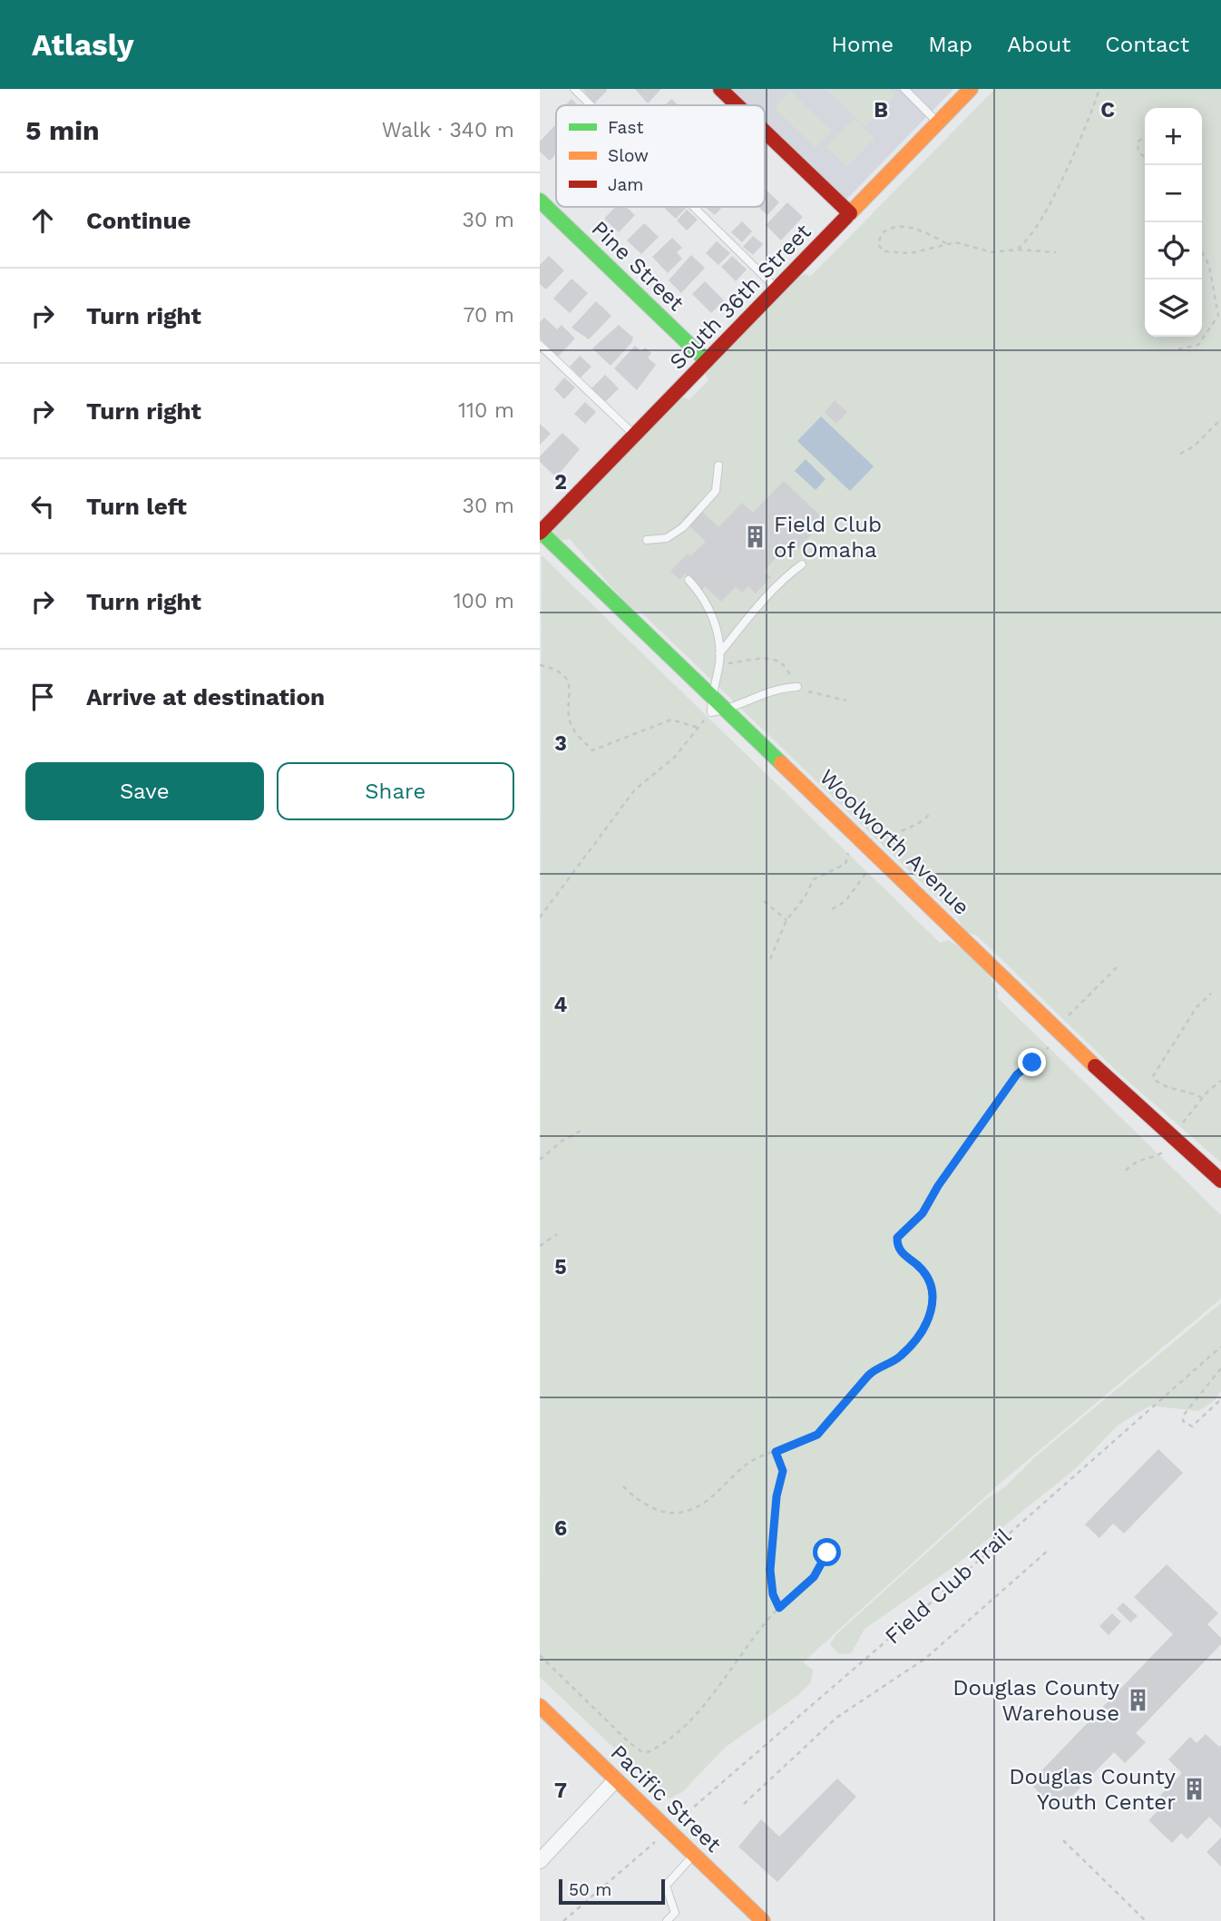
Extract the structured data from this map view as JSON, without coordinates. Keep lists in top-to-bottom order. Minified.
{"streets":{"street":["Pine Street","South 36th Street","Woolworth Avenue","Pacific Street"],"path":["Field Club Trail"]},"crossings":[["Pine Street","South 36th Street"],["South 36th Street","Woolworth Avenue"]],"places":{"building":["Field Club of Omaha","Douglas County Warehouse","Douglas County Youth Center"]},"legend":["Fast","Slow","Jam"],"scale_bar":"50 m","page":{"header":"Atlasly","nav":["Home","Map","About","Contact"],"heading":["5 min","Walk · 340 m"],"map_buttons":["+","−"],"list":[["Continue","30 m"],["Turn right","70 m"],["Turn right","110 m"],["Turn left","30 m"],["Turn right","100 m"],"Arrive at destination"],"buttons":["Save","Share"],"scale":"50 m"},"grid":{"columns":["B","C"],"rows":["2","3","4","5","6","7"]}}
